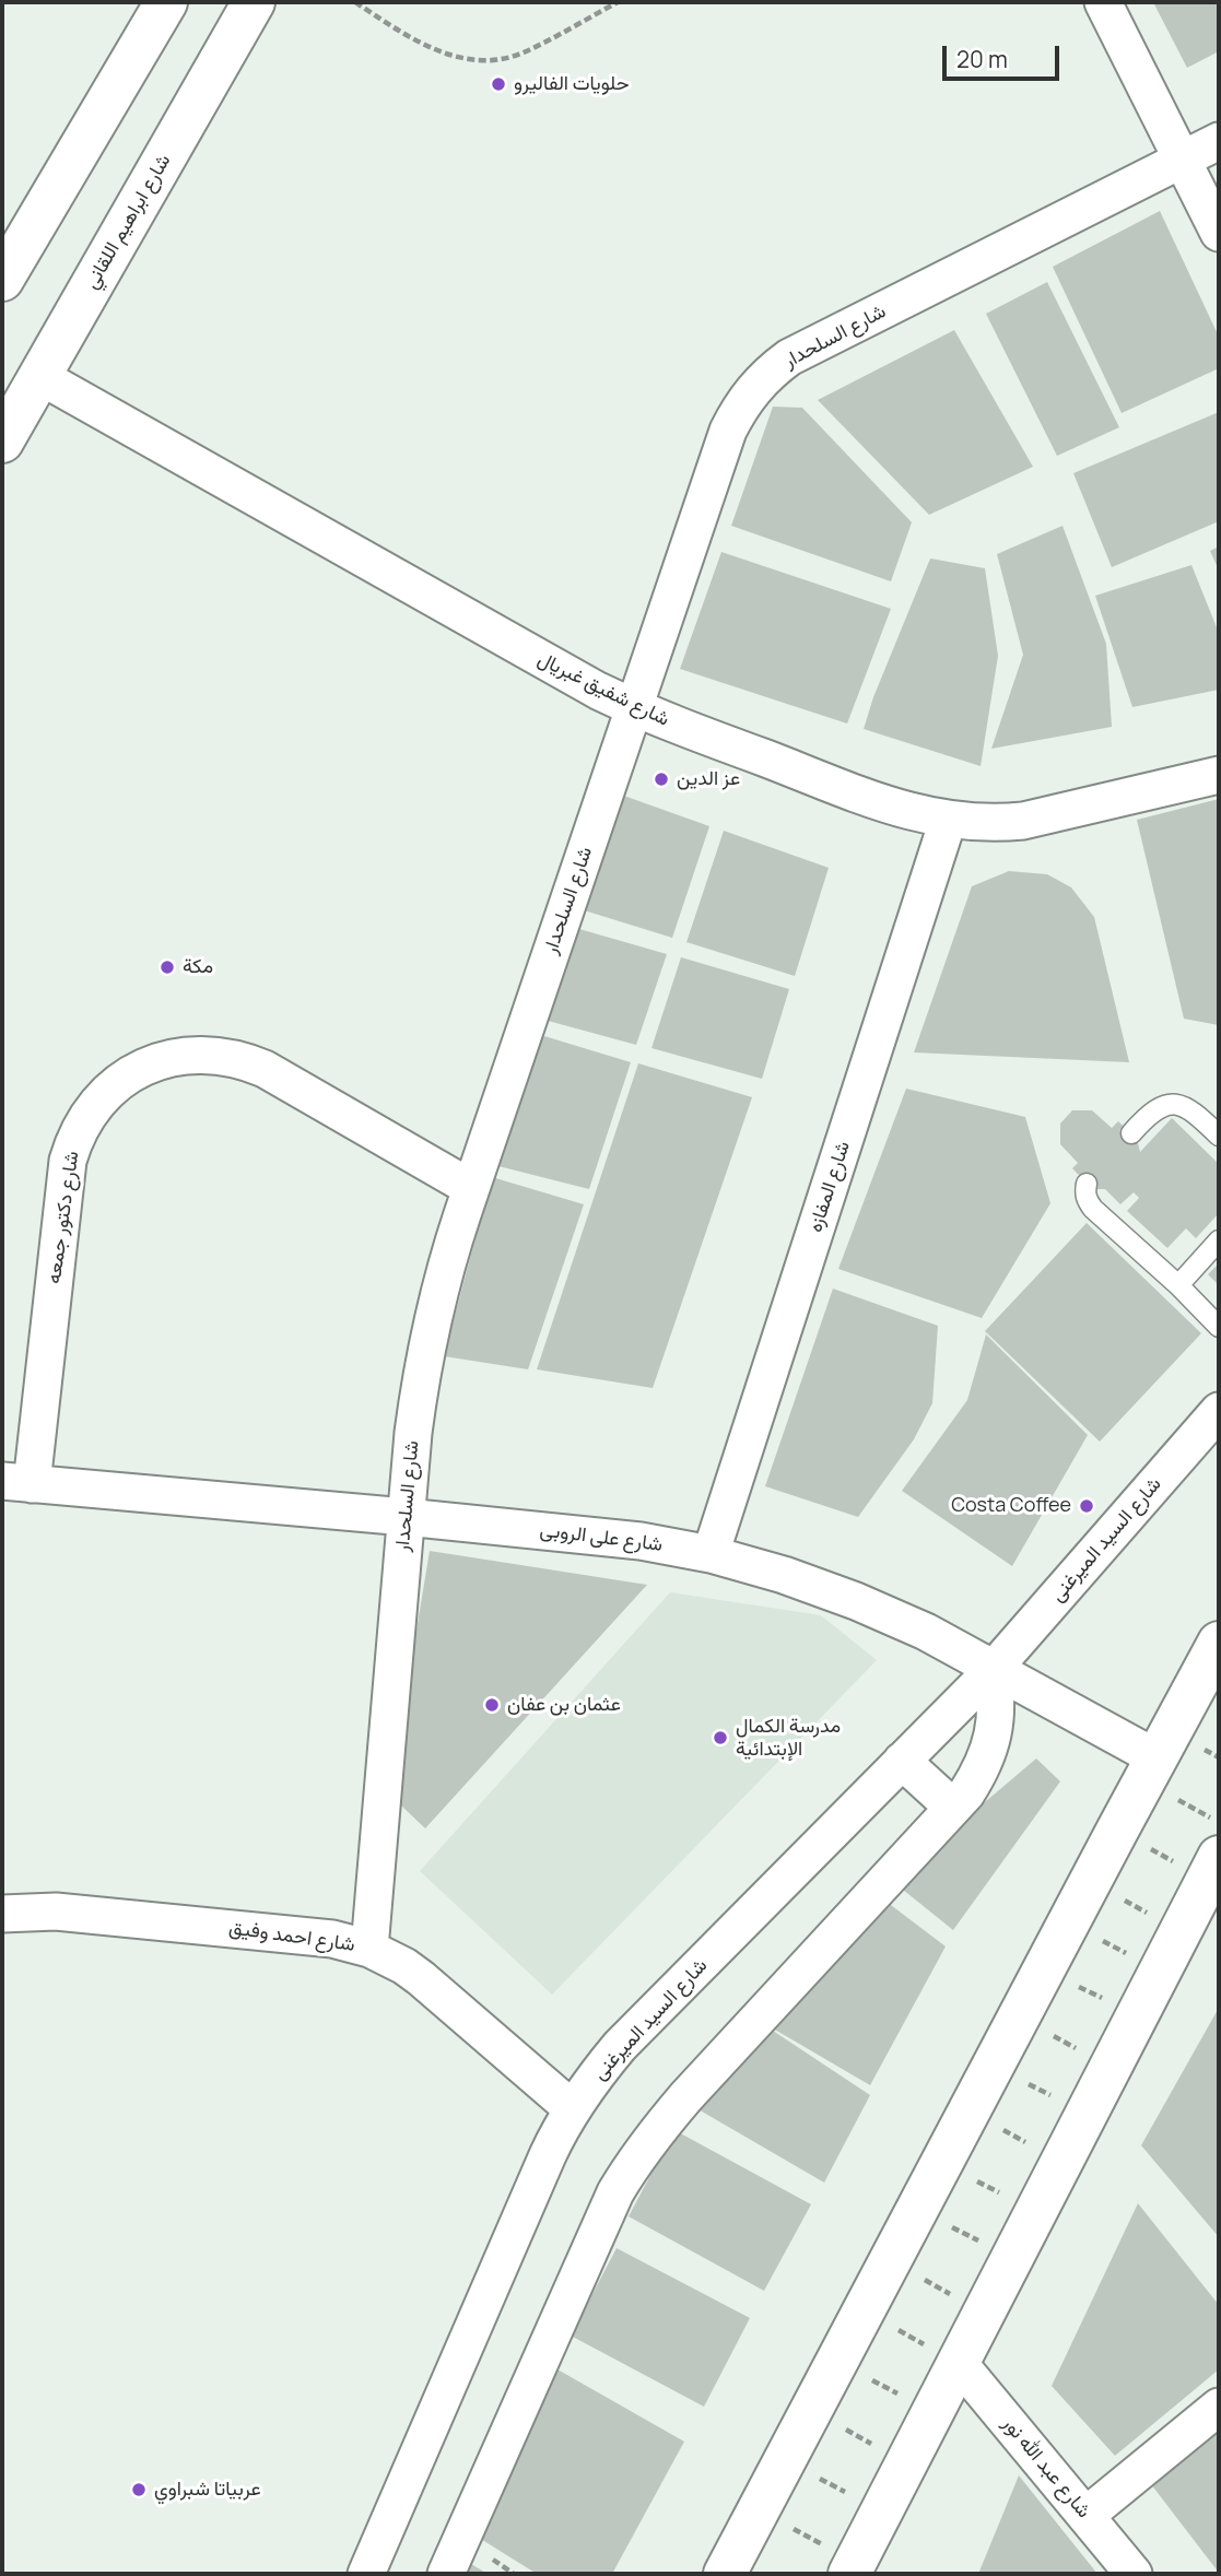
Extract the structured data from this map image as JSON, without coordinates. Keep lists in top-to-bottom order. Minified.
{"streets":{"main road":["شارع ابراهيم اللقاني"],"street":["شارع السلحدار","شارع شفيق غبريال","شارع المفازه","شارع دكتور جمعه","شارع على الروبى","شارع السيد الميرغنى","شارع احمد وفيق","شارع عبد الله نور"]},"crossings":[["شارع ابراهيم اللقاني","شارع شفيق غبريال"],["شارع السلحدار","شارع شفيق غبريال"],["شارع السلحدار","شارع دكتور جمعه"],["شارع السلحدار","شارع على الروبى"],["شارع السلحدار","شارع احمد وفيق"],["شارع شفيق غبريال","شارع المفازه"],["شارع المفازه","شارع على الروبى"],["شارع دكتور جمعه","شارع على الروبى"],["شارع على الروبى","شارع السيد الميرغنى"],["شارع السيد الميرغنى","شارع احمد وفيق"]],"places":["حلويات الفاليرو","عز الدين","مكة","Costa Coffee","عثمان بن عفان","مدرسة الكمال الإبتدائية","عربياتا شبراوي"],"scale_bar":"20 m"}
